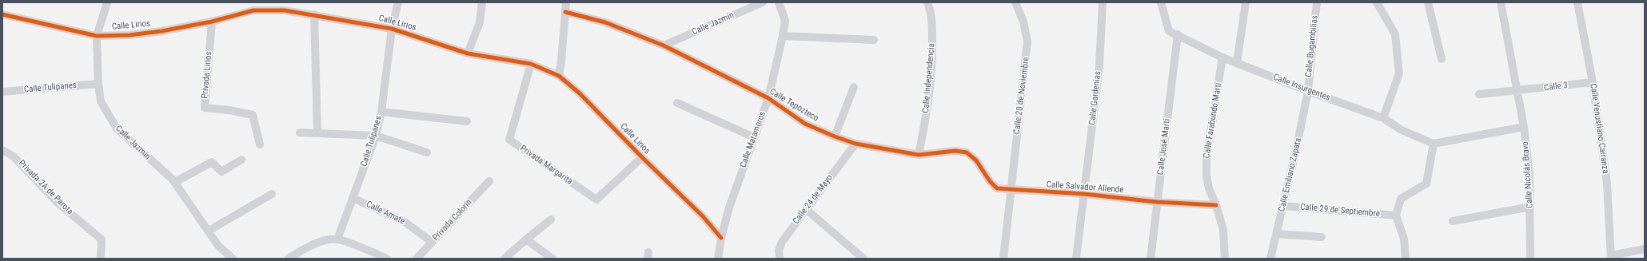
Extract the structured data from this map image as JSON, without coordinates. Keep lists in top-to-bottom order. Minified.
{"streets":{"street":["Calle Lirios","Calle Jazmín","Calle Bugambilias","Privada Lirios","Calle Independencia","Calle 3","Calle Tulipanes","Calle Insurgentes","Calle 20 de Noviembre","Calle Gardenias","Calle Tepozteco","Calle Farabundo Martí","Calle Venustiano Carranza","Calle Matamoros","Calle José Martí","Privada Margarita","Calle Emiliano Zapata","Calle Nicolás Bravo","Privada 2A de Parota","Calle Salvador Allende","Calle 24 de Mayo","Calle 29 de Septiembre","Calle Amate","Privada Colorín"]},"crossings":[["Calle Lirios","Calle Jazmín"],["Calle Lirios","Privada Lirios"],["Calle Lirios","Calle Tulipanes"],["Calle Lirios","Calle Matamoros"],["Calle Lirios","Privada Margarita"],["Calle Jazmín","Calle Tulipanes"],["Calle Jazmín","Calle Tepozteco"],["Calle Bugambilias","Calle Insurgentes"],["Calle Bugambilias","Calle Emiliano Zapata"],["Calle Independencia","Calle Tepozteco"],["Calle 3","Calle Venustiano Carranza"],["Calle 3","Calle Nicolás Bravo"],["Calle Tulipanes","Calle Amate"],["Calle Insurgentes","Calle Farabundo Martí"],["Calle Insurgentes","Calle José Martí"],["Calle Insurgentes","Calle Emiliano Zapata"],["Calle 20 de Noviembre","Calle Tepozteco"],["Calle 20 de Noviembre","Calle Salvador Allende"],["Calle Gardenias","Calle Salvador Allende"],["Calle Tepozteco","Calle Matamoros"],["Calle Tepozteco","Calle Salvador Allende"],["Calle Tepozteco","Calle 24 de Mayo"],["Calle Farabundo Martí","Calle Salvador Allende"],["Calle José Martí","Calle Salvador Allende"],["Calle Emiliano Zapata","Calle 29 de Septiembre"],["Calle Amate","Privada Colorín"]]}
